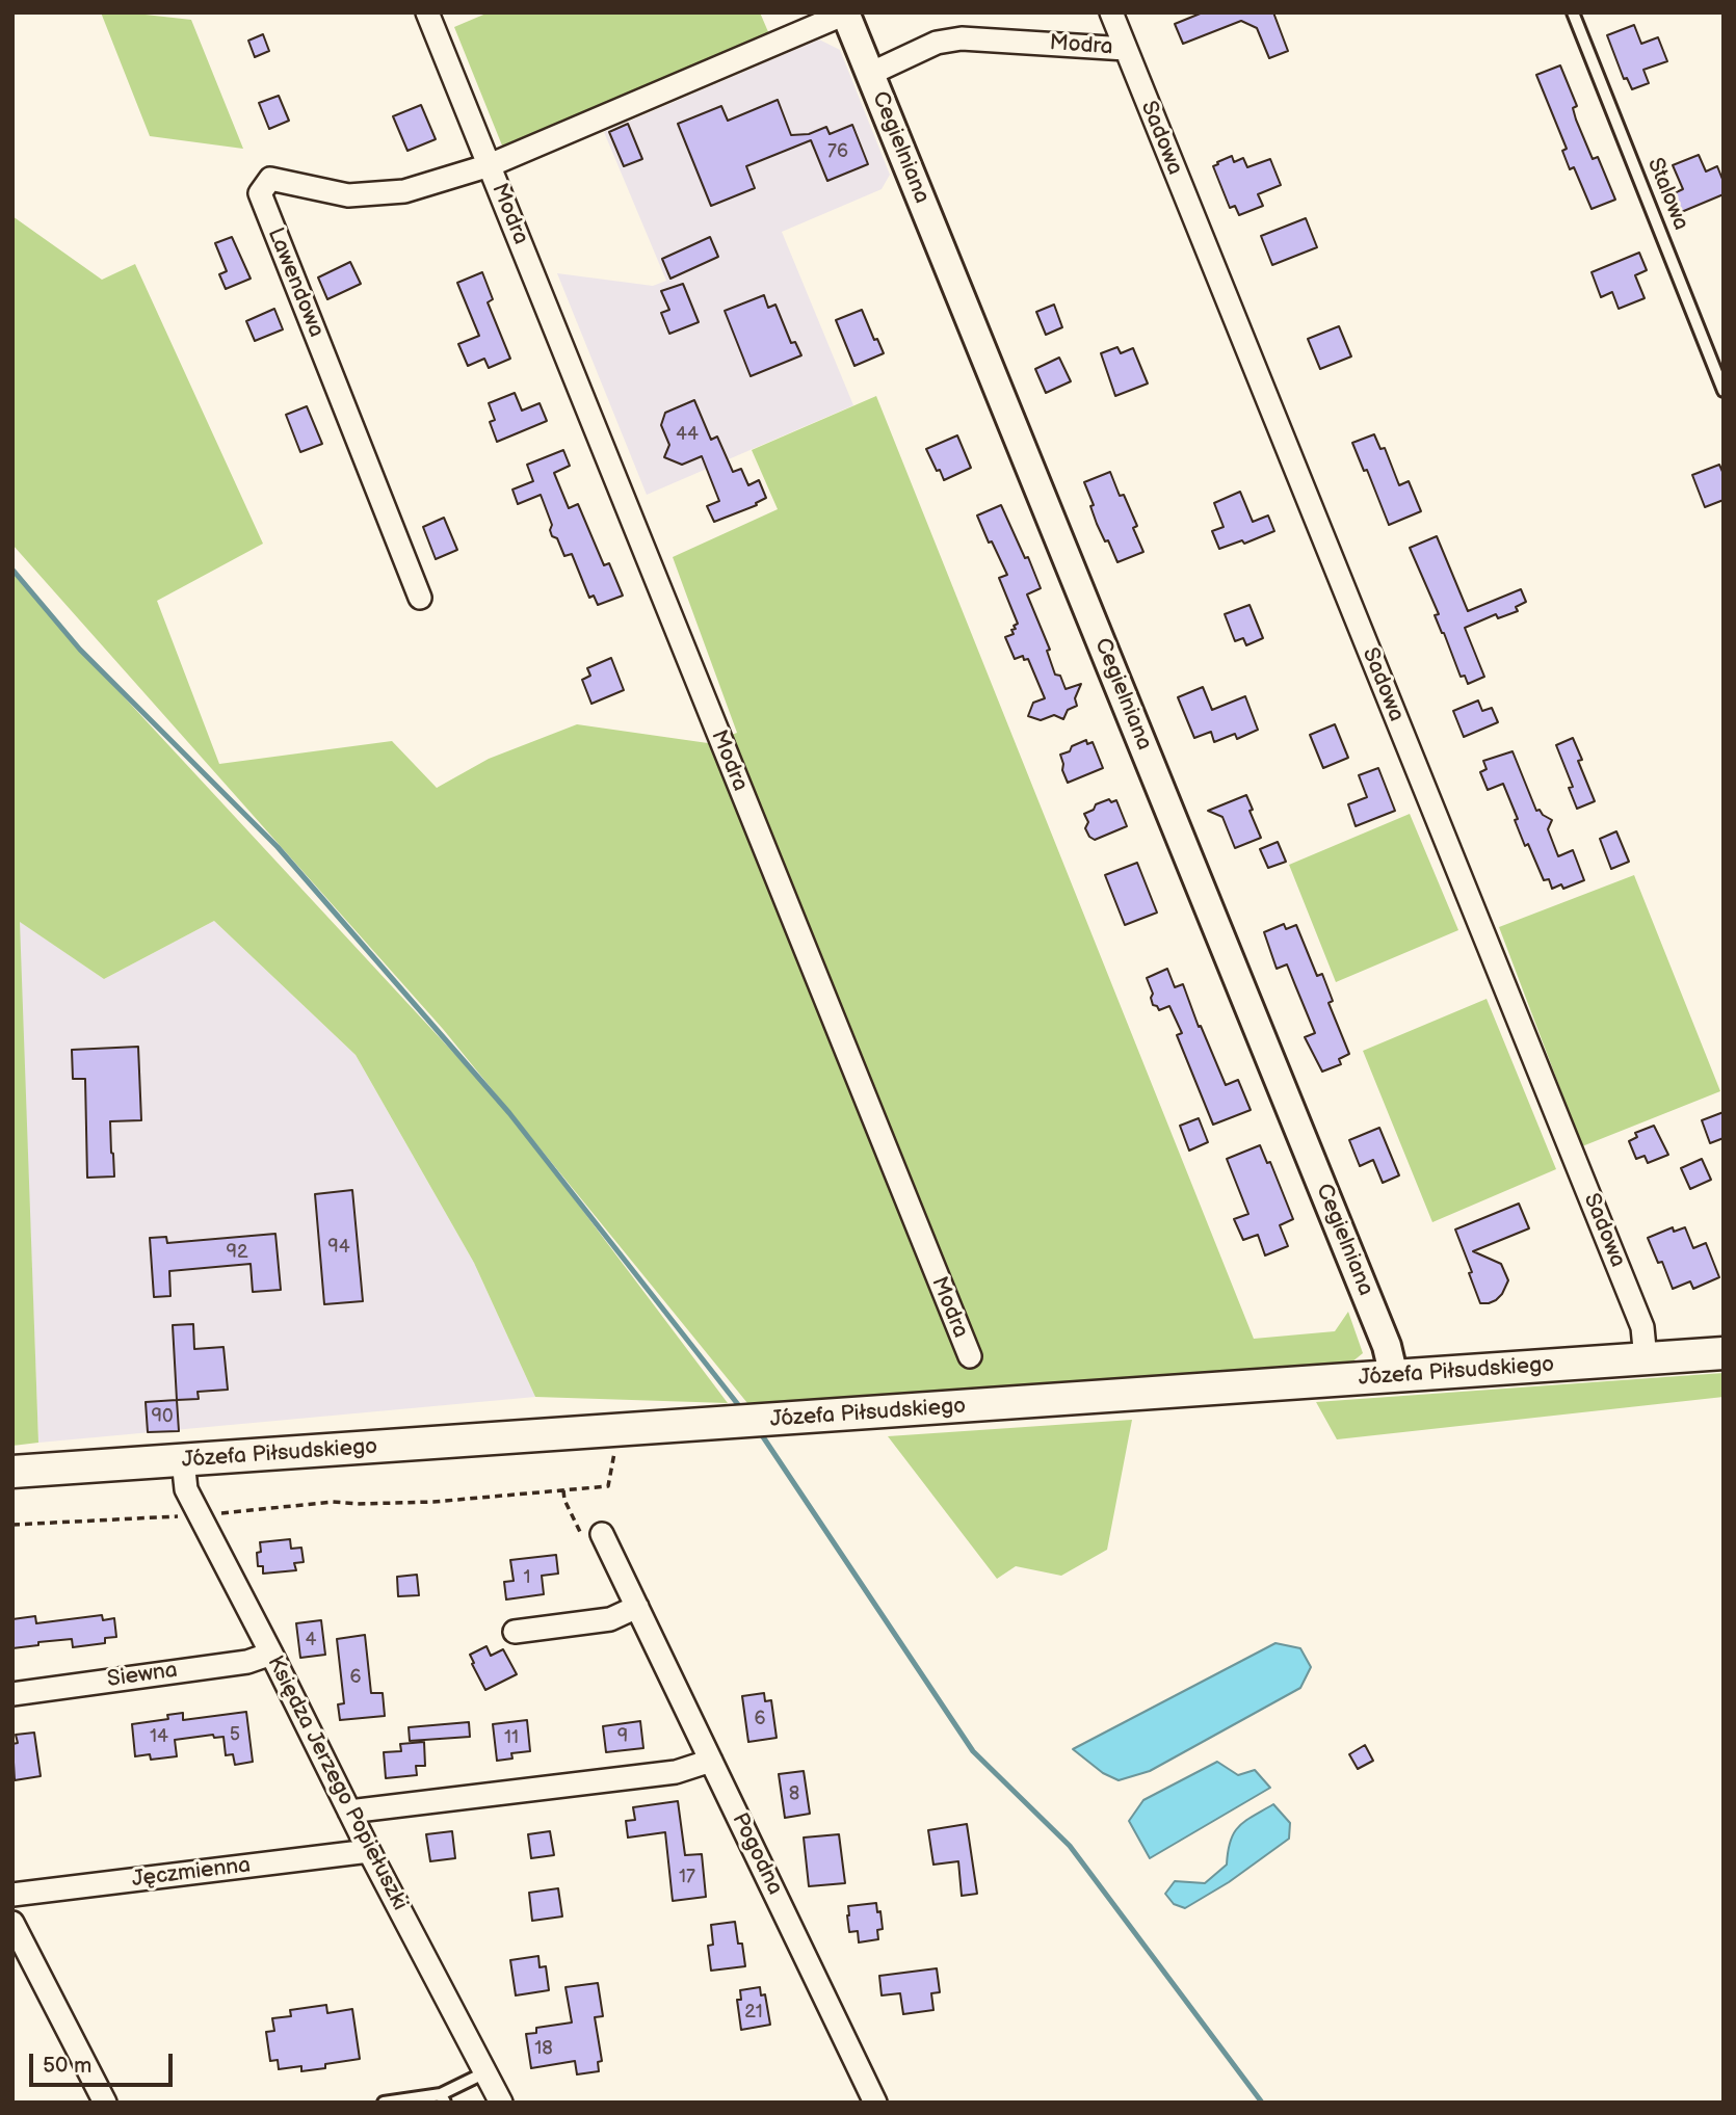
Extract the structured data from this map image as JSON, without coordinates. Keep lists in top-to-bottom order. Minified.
{"streets":{"main road":["Józefa Piłsudskiego"],"street":["Modra","Sadowa","Cegielniana","Lawendowa","Siewna","Księdza Jerzego Popiełuszki","Pogodna","Jęczmienna"],"lane":["Stalowa"]},"crossings":[["Modra","Sadowa"],["Modra","Cegielniana"],["Modra","Lawendowa"],["Sadowa","Józefa Piłsudskiego"],["Cegielniana","Józefa Piłsudskiego"],["Józefa Piłsudskiego","Księdza Jerzego Popiełuszki"],["Siewna","Księdza Jerzego Popiełuszki"],["Księdza Jerzego Popiełuszki","Jęczmienna"]],"house_numbers":["76","44","94","92","90","1","4","6","6","5","14","9","11","8","17","21","18"],"scale_bar":"50 m"}
